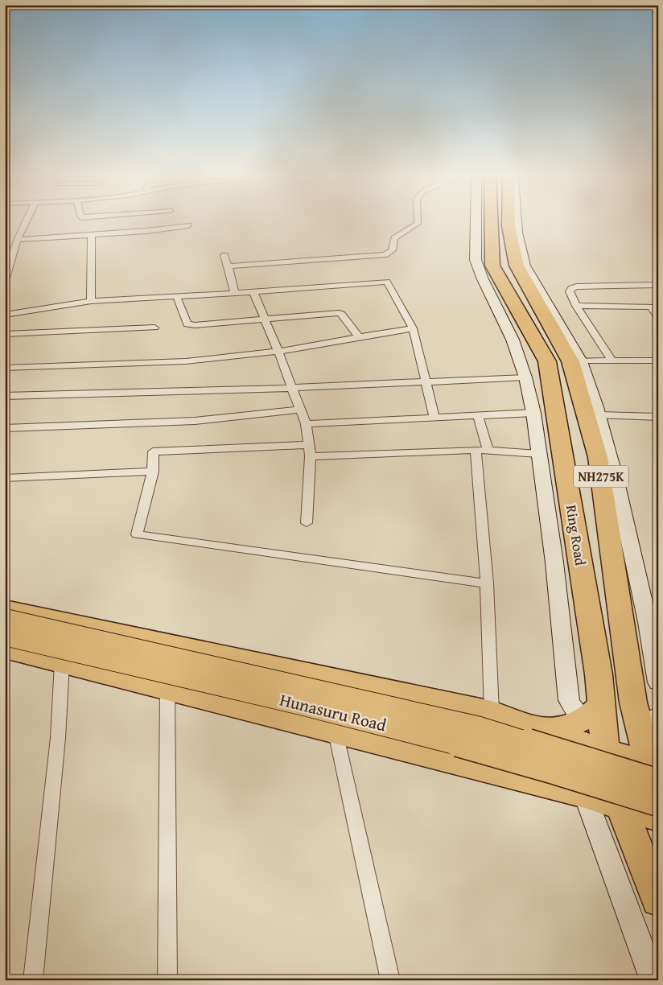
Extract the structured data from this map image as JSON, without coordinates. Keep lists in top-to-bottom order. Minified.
{"streets":{"highway":["NH275K","Ring Road"],"main road":["Hunasuru Road"]},"crossings":[["NH275K","Hunasuru Road"]]}
